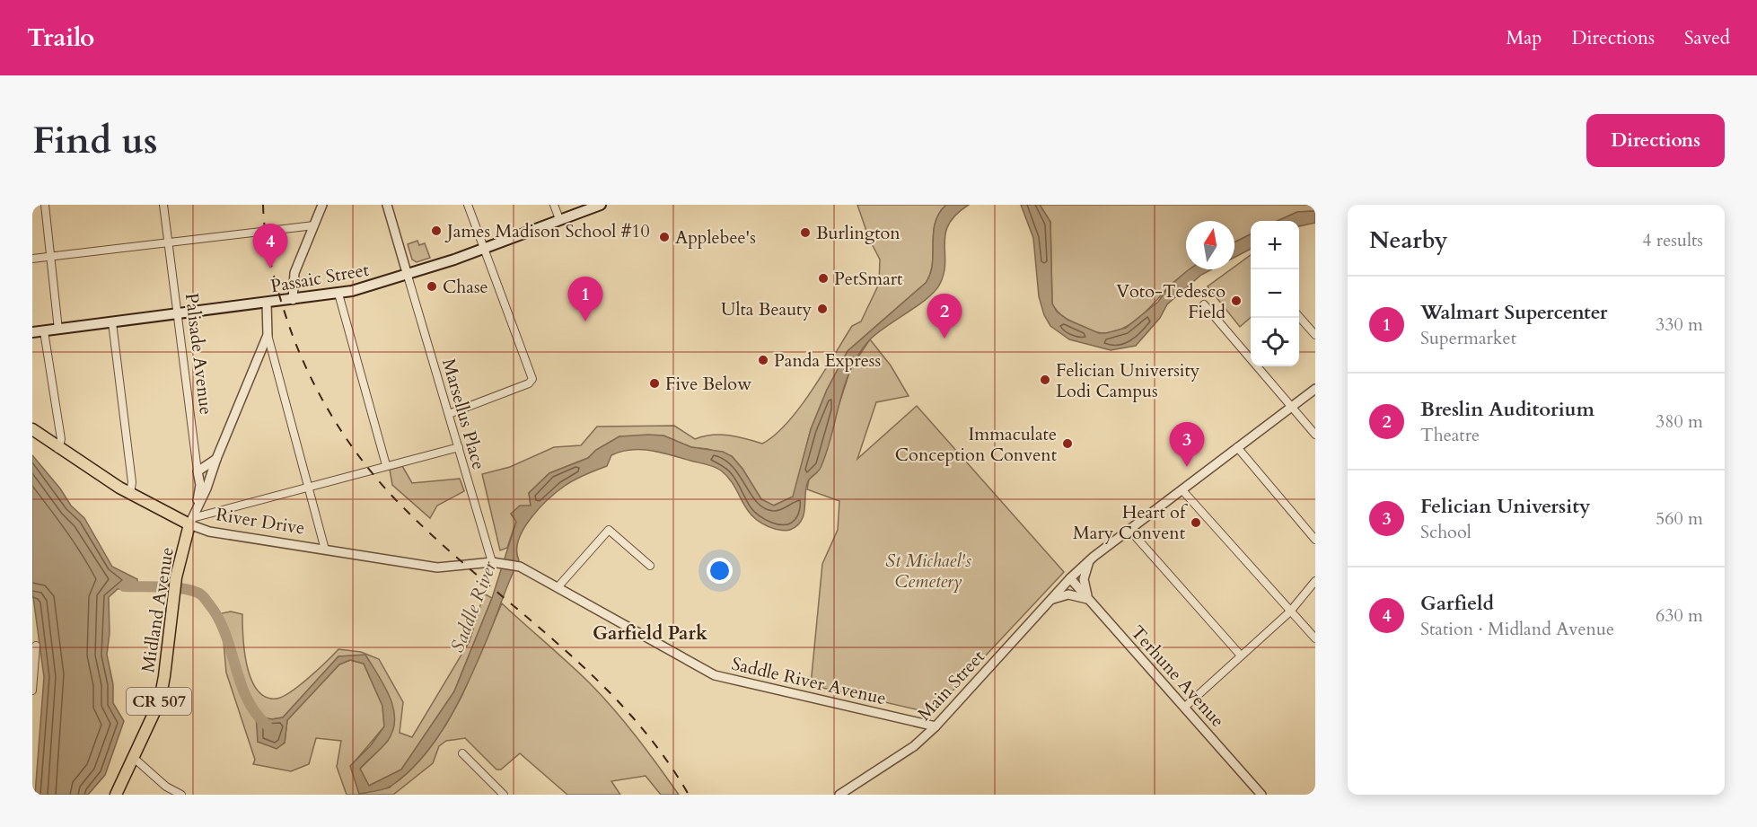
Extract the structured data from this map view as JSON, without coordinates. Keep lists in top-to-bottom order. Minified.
{"streets":{"main road":["Passaic Street","River Drive","Midland Avenue","CR 507"],"street":["Palisade Avenue","Marsellus Place","Terhune Avenue","Saddle River Avenue","Main Street"]},"crossings":[["Passaic Street","Palisade Avenue"],["Passaic Street","Marsellus Place"],["Passaic Street","Midland Avenue"],["Palisade Avenue","Midland Avenue"],["Marsellus Place","River Drive"],["River Drive","Midland Avenue"],["River Drive","Saddle River Avenue"],["Terhune Avenue","Main Street"],["Saddle River Avenue","Main Street"]],"districts":["Garfield Park"],"water":["Saddle River"],"parks":["St Michael's Cemetery"],"places":["James Madison School #10","Burlington","Applebee's","PetSmart","Chase","Voto-Tedesco Field","Ulta Beauty","Panda Express","Felician University Lodi Campus","Five Below","Immaculate Conception Convent","Heart of Mary Convent"],"north":"top","page":{"header":"Trailo","nav":["Map","Directions","Saved"],"buttons":"Directions","title":"Find us","heading":["Nearby","4 results"],"map_buttons":["+","−"],"pins":["4","1","2","3"],"list":[{"mark":"1","name":"Walmart Supercenter","note":"Supermarket","value":"330 m"},{"mark":"2","name":"Breslin Auditorium","note":"Theatre","value":"380 m"},{"mark":"3","name":"Felician University","note":"School","value":"560 m"},{"mark":"4","name":"Garfield","note":"Station · Midland Avenue","value":"630 m"}]}}
